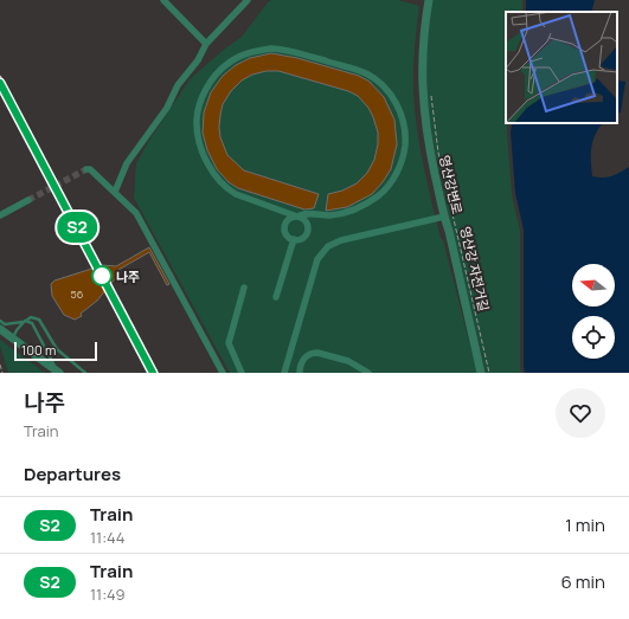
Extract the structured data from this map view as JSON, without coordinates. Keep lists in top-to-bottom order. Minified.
{"streets":{"street":["영산강변로"],"path":["영산강 자전거길"]},"places":["나주"],"house_numbers":["56"],"scale_bar":"100 m","north":"left","page":{"on_map":"S2","scale":"100 m","heading":[["나주","Train"],"Departures"],"list":[{"mark":"S2","name":"Train","note":"11:44","value":"1 min"},{"mark":"S2","name":"Train","note":"11:49","value":"6 min"}]}}
